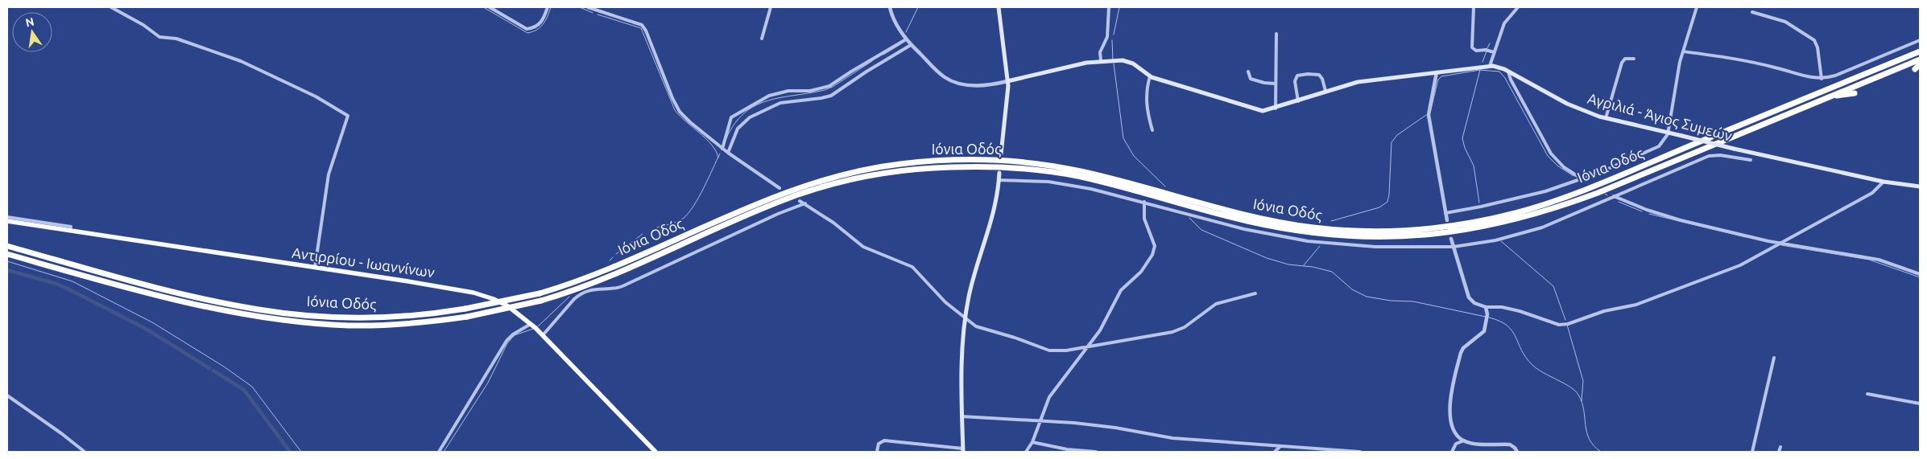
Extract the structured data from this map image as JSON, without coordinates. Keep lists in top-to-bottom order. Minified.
{"streets":{"highway":["Ιόνια Οδός"],"main road":["Αγριλιά - Άγιος Συμεών","Αντιρρίου - Ιωαννίνων"]},"north":"top"}
